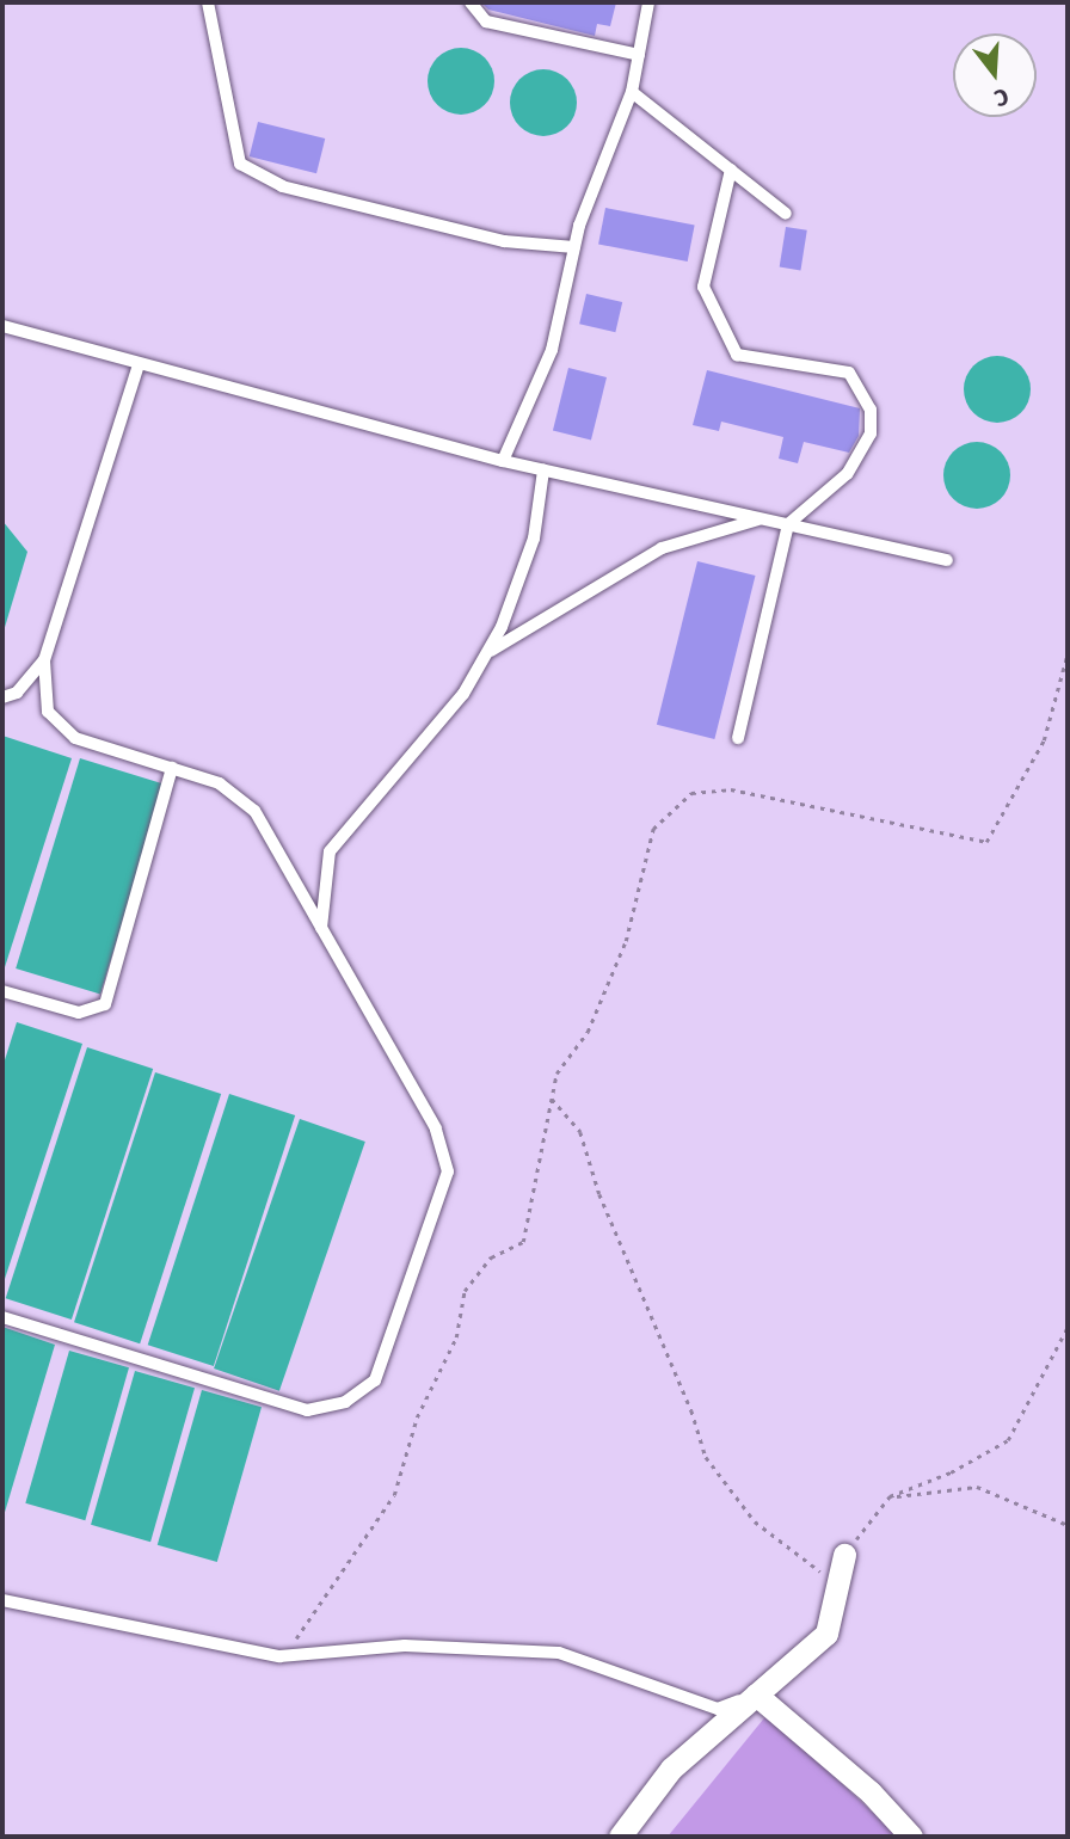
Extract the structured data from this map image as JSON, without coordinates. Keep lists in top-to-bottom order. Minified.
{"north":"bottom"}
